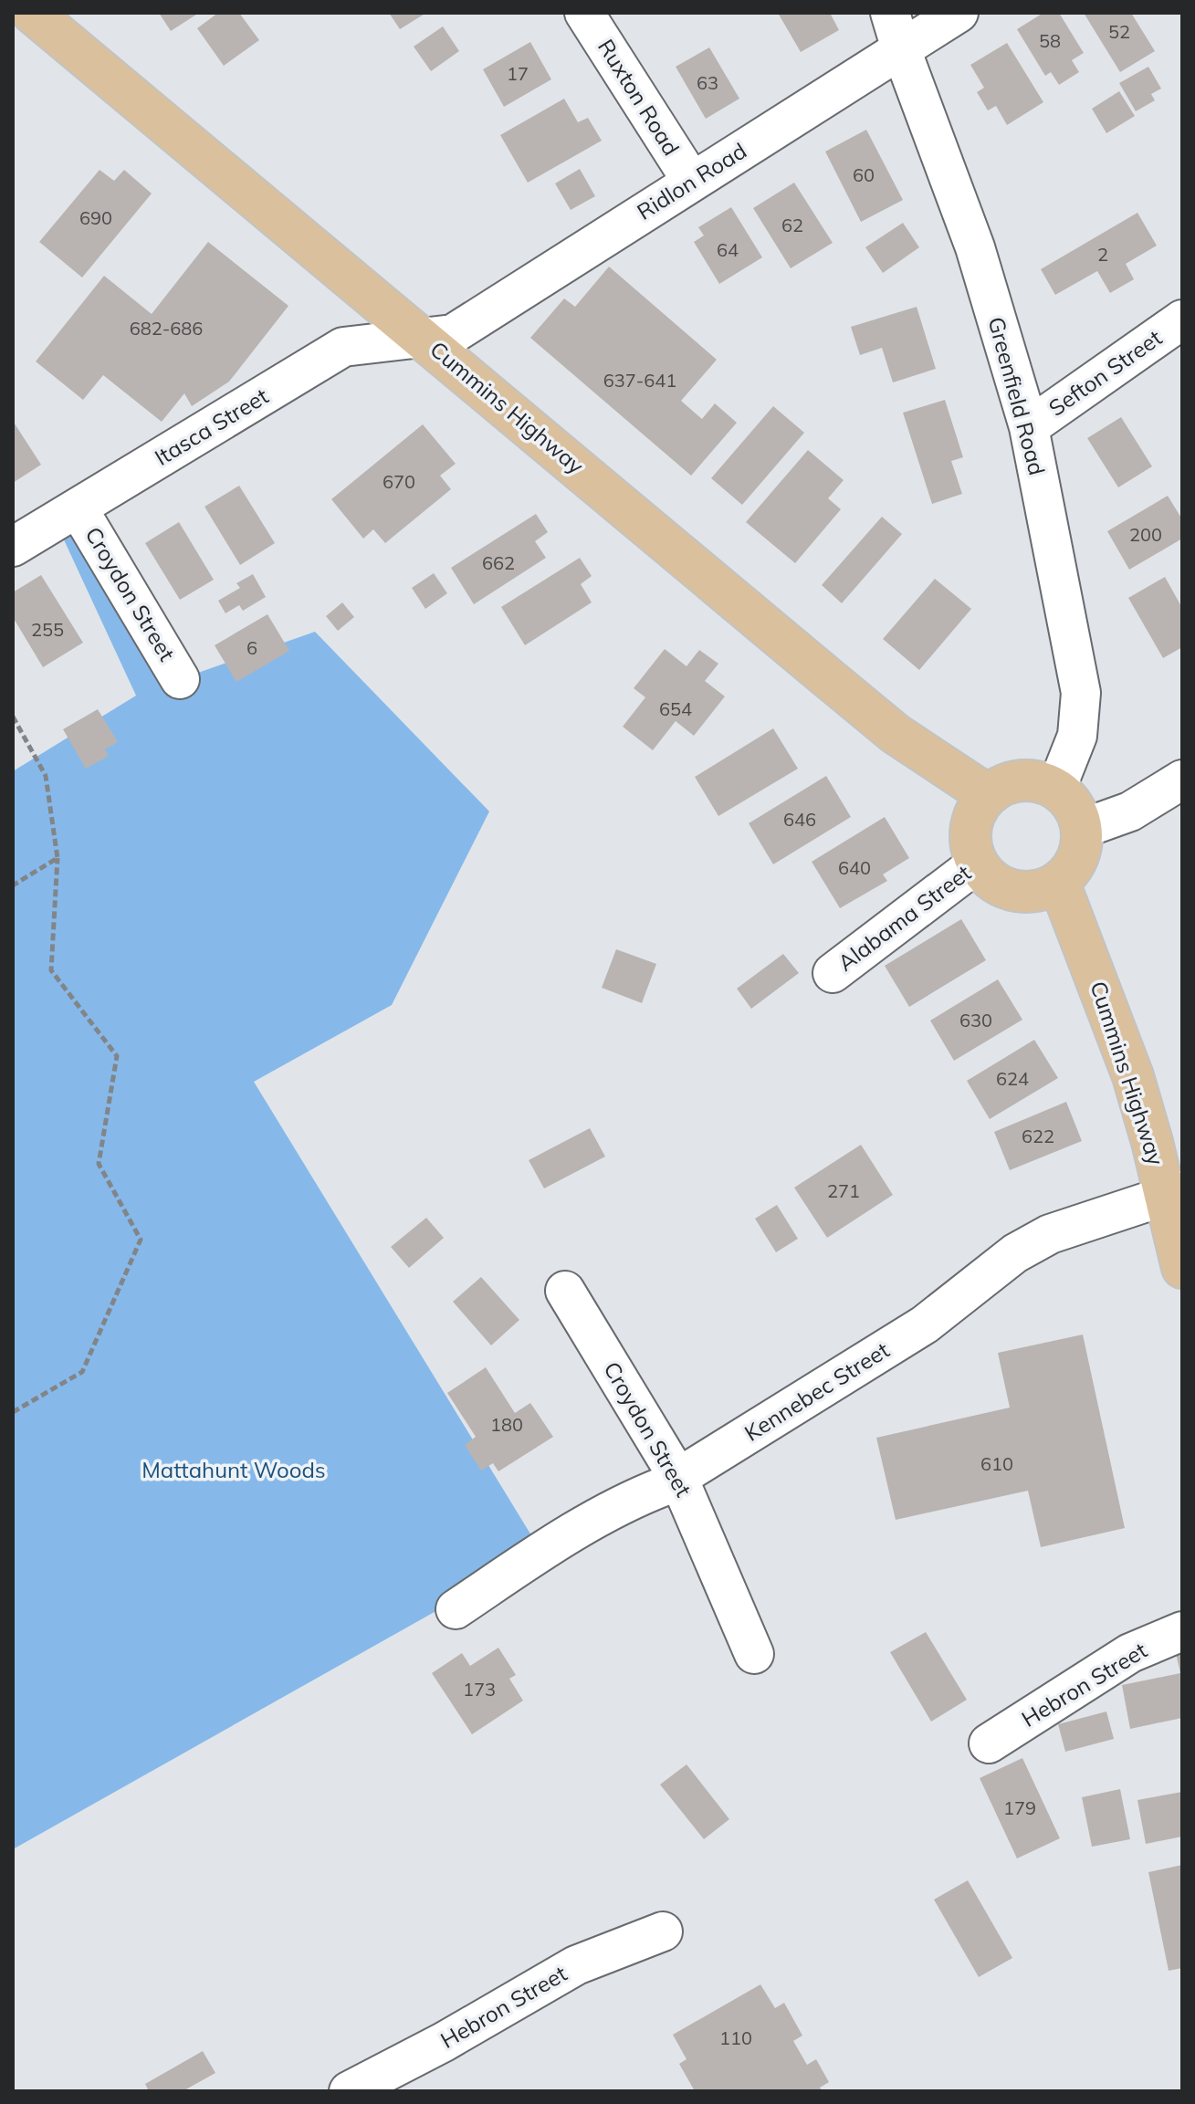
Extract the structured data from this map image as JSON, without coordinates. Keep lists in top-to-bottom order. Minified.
{"streets":{"main road":["Cummins Highway"],"street":["Ruxton Road","Ridlon Road","Sefton Street","Greenfield Road","Itasca Street","Croydon Street","Alabama Street","Kennebec Street","Hebron Street"]},"crossings":[["Ruxton Road","Ridlon Road"],["Ridlon Road","Greenfield Road"],["Ridlon Road","Cummins Highway"],["Ridlon Road","Itasca Street"],["Sefton Street","Greenfield Road"],["Greenfield Road","Cummins Highway"],["Greenfield Road","Alabama Street"],["Cummins Highway","Itasca Street"],["Cummins Highway","Alabama Street"],["Cummins Highway","Kennebec Street"],["Itasca Street","Croydon Street"],["Croydon Street","Kennebec Street"]],"parks":["Mattahunt Woods"],"house_numbers":["52","58","17","63","60","690","62","64","2","682-686","637-641","670","200","662","255","6","654","646","640","630","624","622","271","180","610","173","179","110"]}
